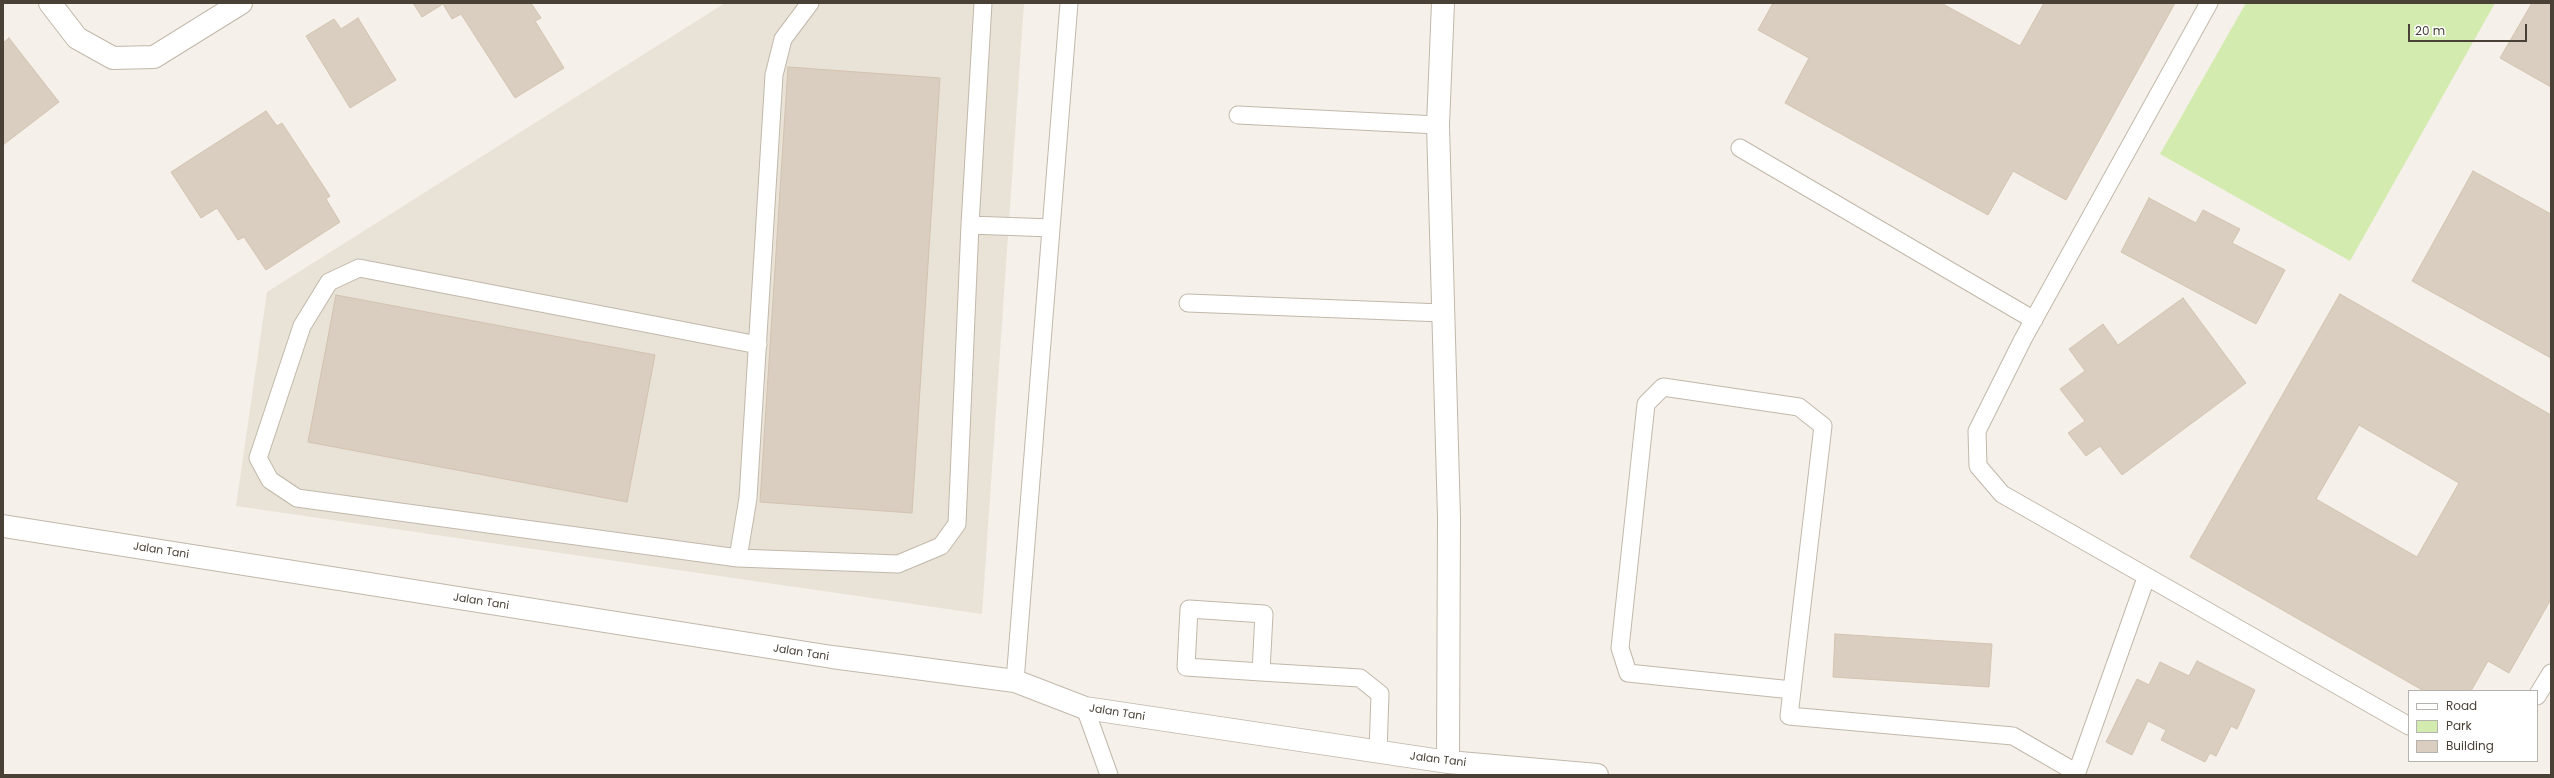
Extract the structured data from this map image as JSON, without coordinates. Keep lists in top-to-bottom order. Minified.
{"streets":{"street":["Jalan Tani"]},"legend":["Road","Park","Building"],"scale_bar":"20 m"}
